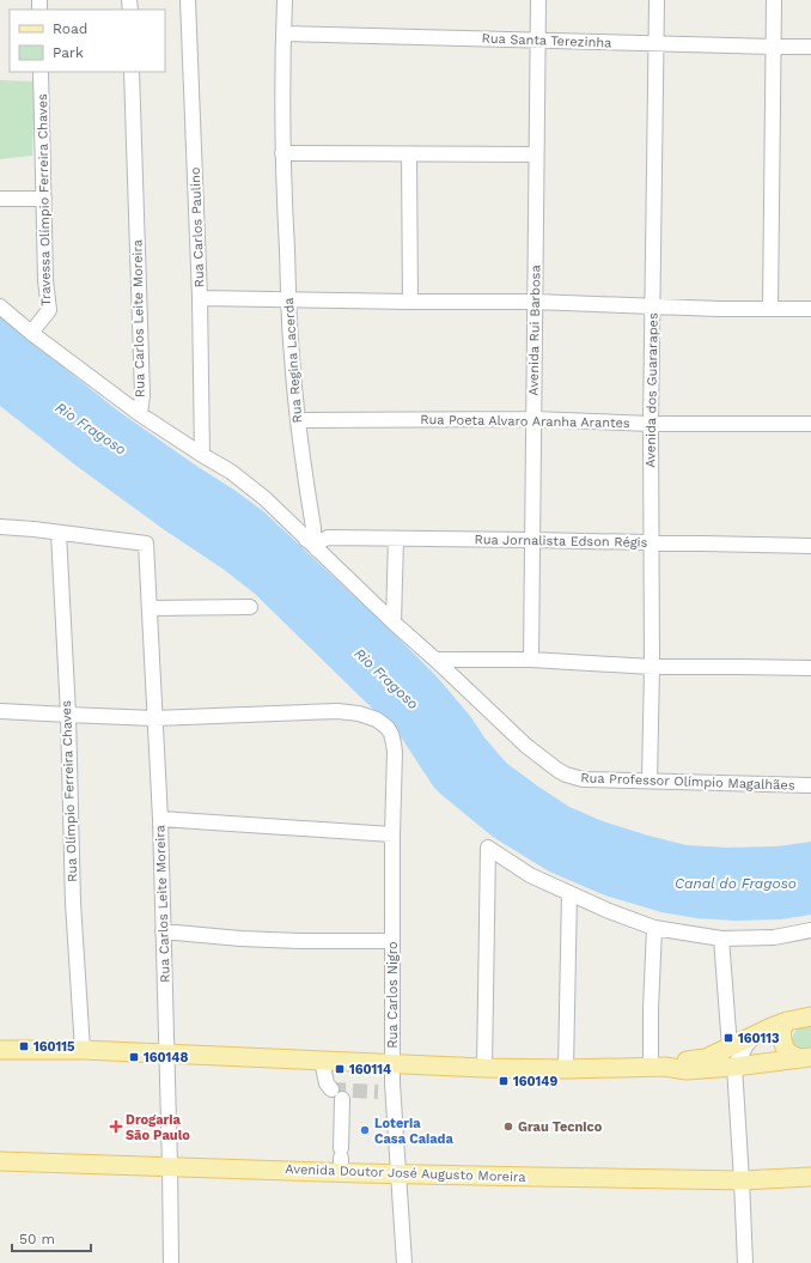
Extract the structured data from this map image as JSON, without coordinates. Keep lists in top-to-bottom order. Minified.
{"streets":{"main road":["Avenida Doutor José Augusto Moreira"],"street":["Rua Santa Terezinha","Travessa Olímpio Ferreira Chaves","Rua Carlos Paulino","Rua Carlos Leite Moreira","Avenida Rui Barbosa","Rua Regina Lacerda","Avenida dos Guararapes","Rua Poeta Alvaro Aranha Arantes","Rua Jornalista Edson Régis","Rua Professor Olímpio Magalhães","Rua Olímpio Ferreira Chaves","Rua Carlos Nigro"]},"crossings":[["Rua Santa Terezinha","Avenida Rui Barbosa"],["Rua Santa Terezinha","Rua Regina Lacerda"],["Rua Santa Terezinha","Avenida dos Guararapes"],["Rua Carlos Paulino","Rua Carlos Leite Moreira"],["Rua Carlos Leite Moreira","Rua Regina Lacerda"],["Rua Carlos Leite Moreira","Rua Jornalista Edson Régis"],["Rua Carlos Leite Moreira","Rua Olímpio Ferreira Chaves"],["Rua Carlos Leite Moreira","Rua Carlos Nigro"],["Rua Carlos Leite Moreira","Avenida Doutor José Augusto Moreira"],["Avenida Rui Barbosa","Rua Poeta Alvaro Aranha Arantes"],["Avenida Rui Barbosa","Rua Jornalista Edson Régis"],["Rua Regina Lacerda","Rua Poeta Alvaro Aranha Arantes"],["Rua Regina Lacerda","Rua Jornalista Edson Régis"],["Avenida dos Guararapes","Rua Poeta Alvaro Aranha Arantes"],["Avenida dos Guararapes","Rua Jornalista Edson Régis"],["Avenida dos Guararapes","Rua Professor Olímpio Magalhães"],["Rua Carlos Nigro","Avenida Doutor José Augusto Moreira"]],"water":["Rio Fragoso","Canal do Fragoso"],"places":{"transit":["160113","160115","160148","160114","160149"],"health":["Drogaria São Paulo"],"other":["Grau Tecnico","Loteria Casa Caiada"]},"legend":["Road","Park"],"scale_bar":"50 m"}
